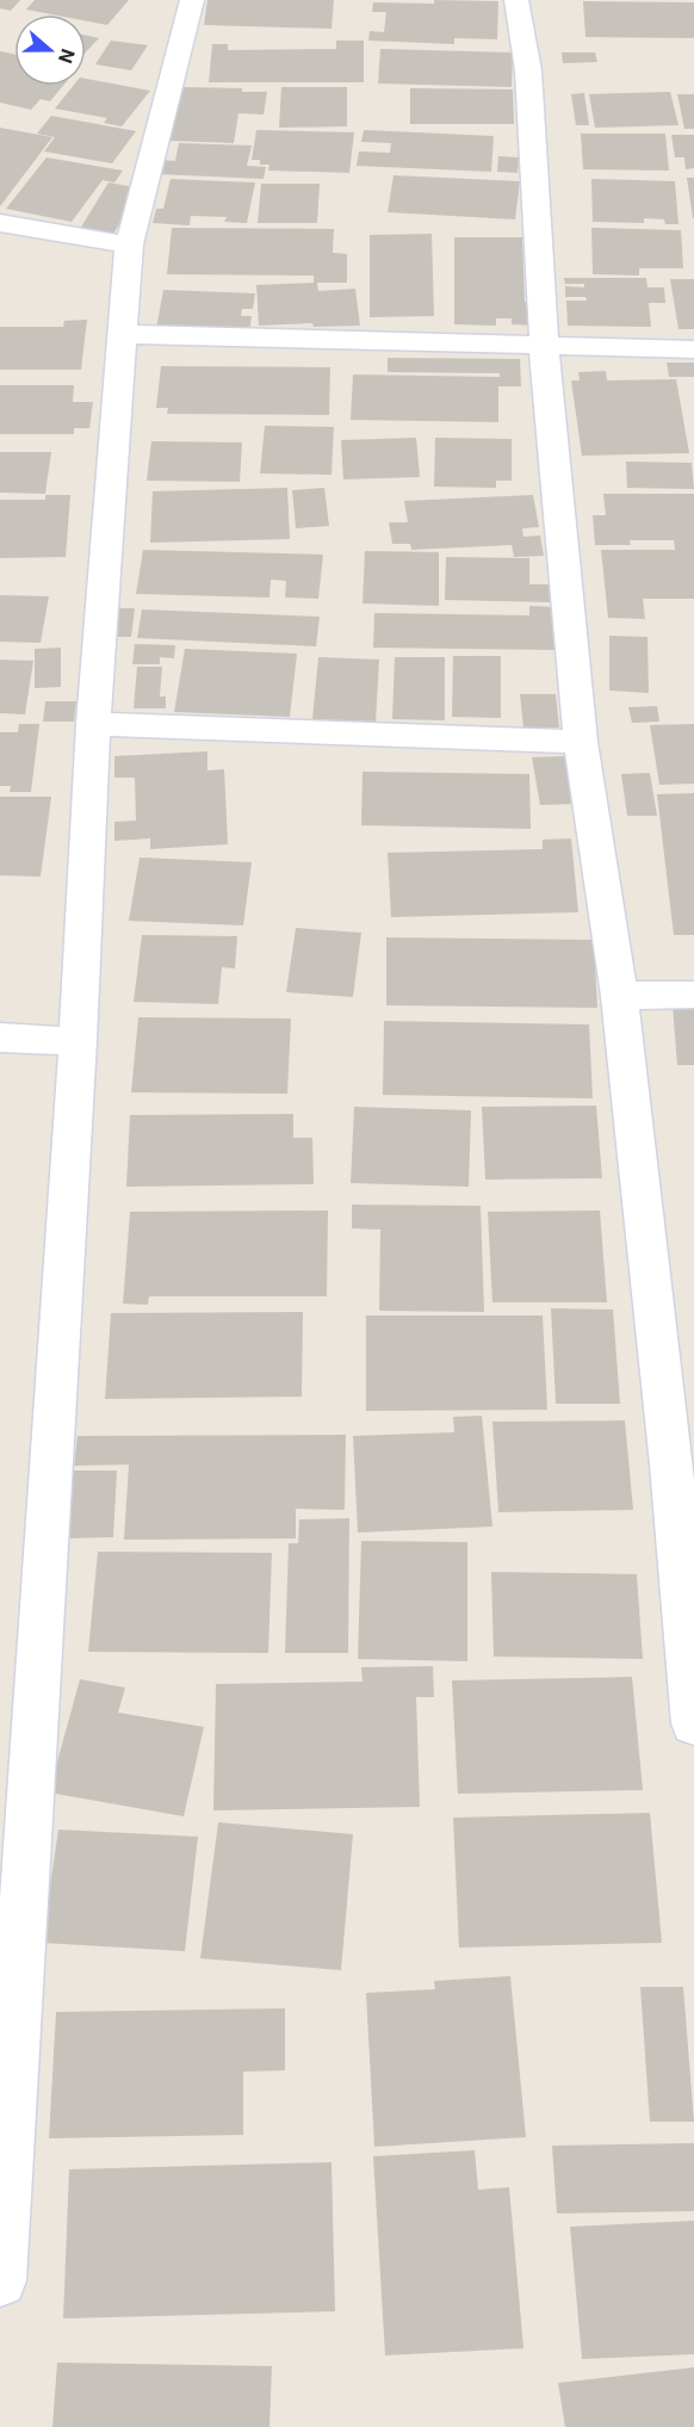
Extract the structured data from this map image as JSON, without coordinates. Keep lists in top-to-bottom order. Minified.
{"north":"right"}
